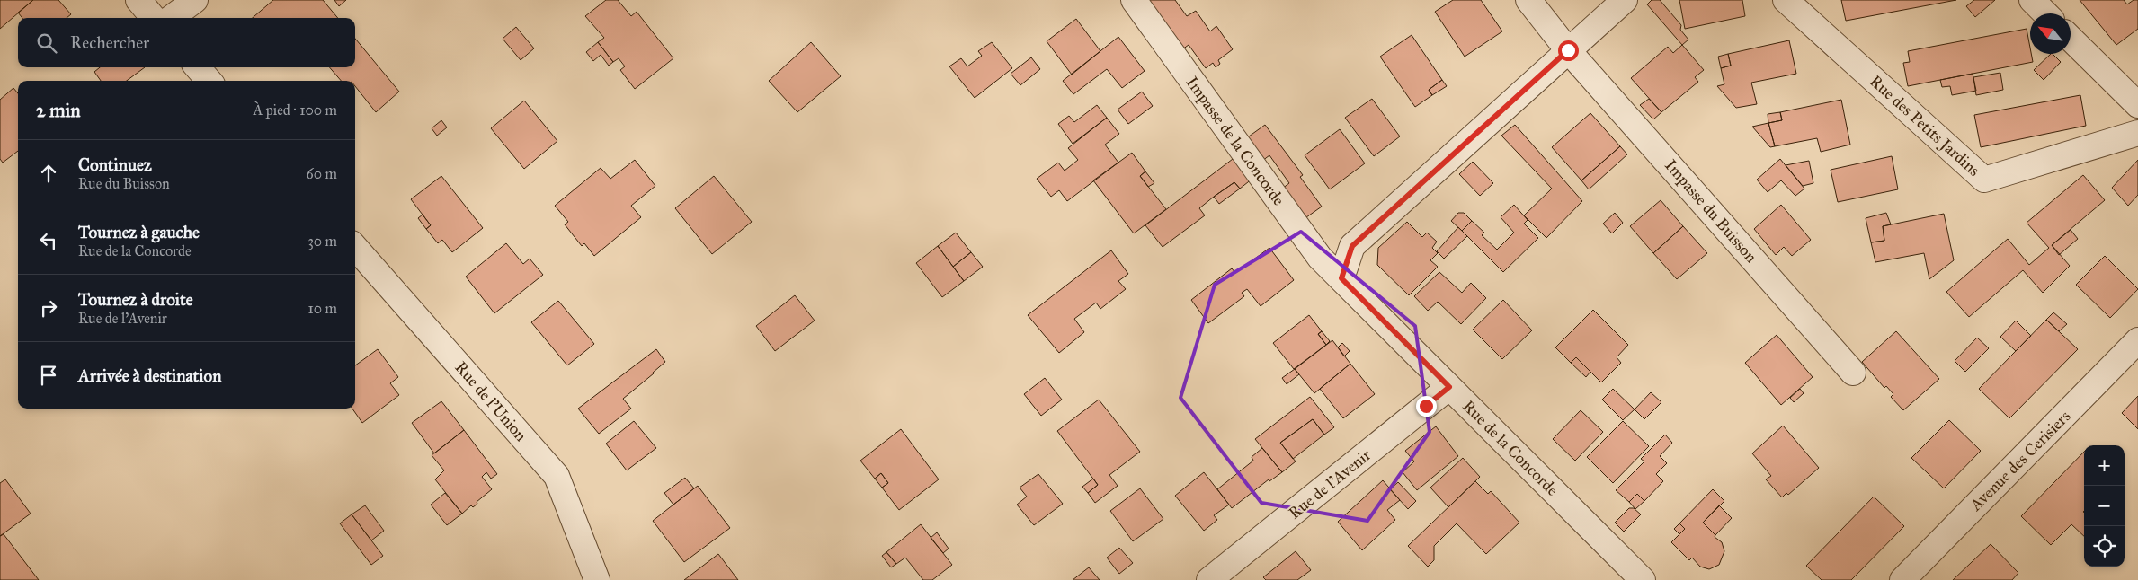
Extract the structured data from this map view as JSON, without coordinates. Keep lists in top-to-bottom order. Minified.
{"streets":{"street":["Rue des Petits Jardins","Impasse de la Concorde","Impasse du Buisson","Rue de l'Union","Rue de la Concorde","Avenue des Cerisiers","Rue de l'Avenir"]},"crossings":[["Impasse de la Concorde","Rue de la Concorde"],["Rue de la Concorde","Rue de l'Avenir"]],"north":"top left","page":{"search":"Rechercher","heading":["2 min","À pied · 100 m"],"list":[["Continuez","Rue du Buisson","60 m"],["Tournez à gauche","Rue de la Concorde","30 m"],["Tournez à droite","Rue de l'Avenir","10 m"],"Arrivée à destination"],"map_buttons":["+","−"]}}
